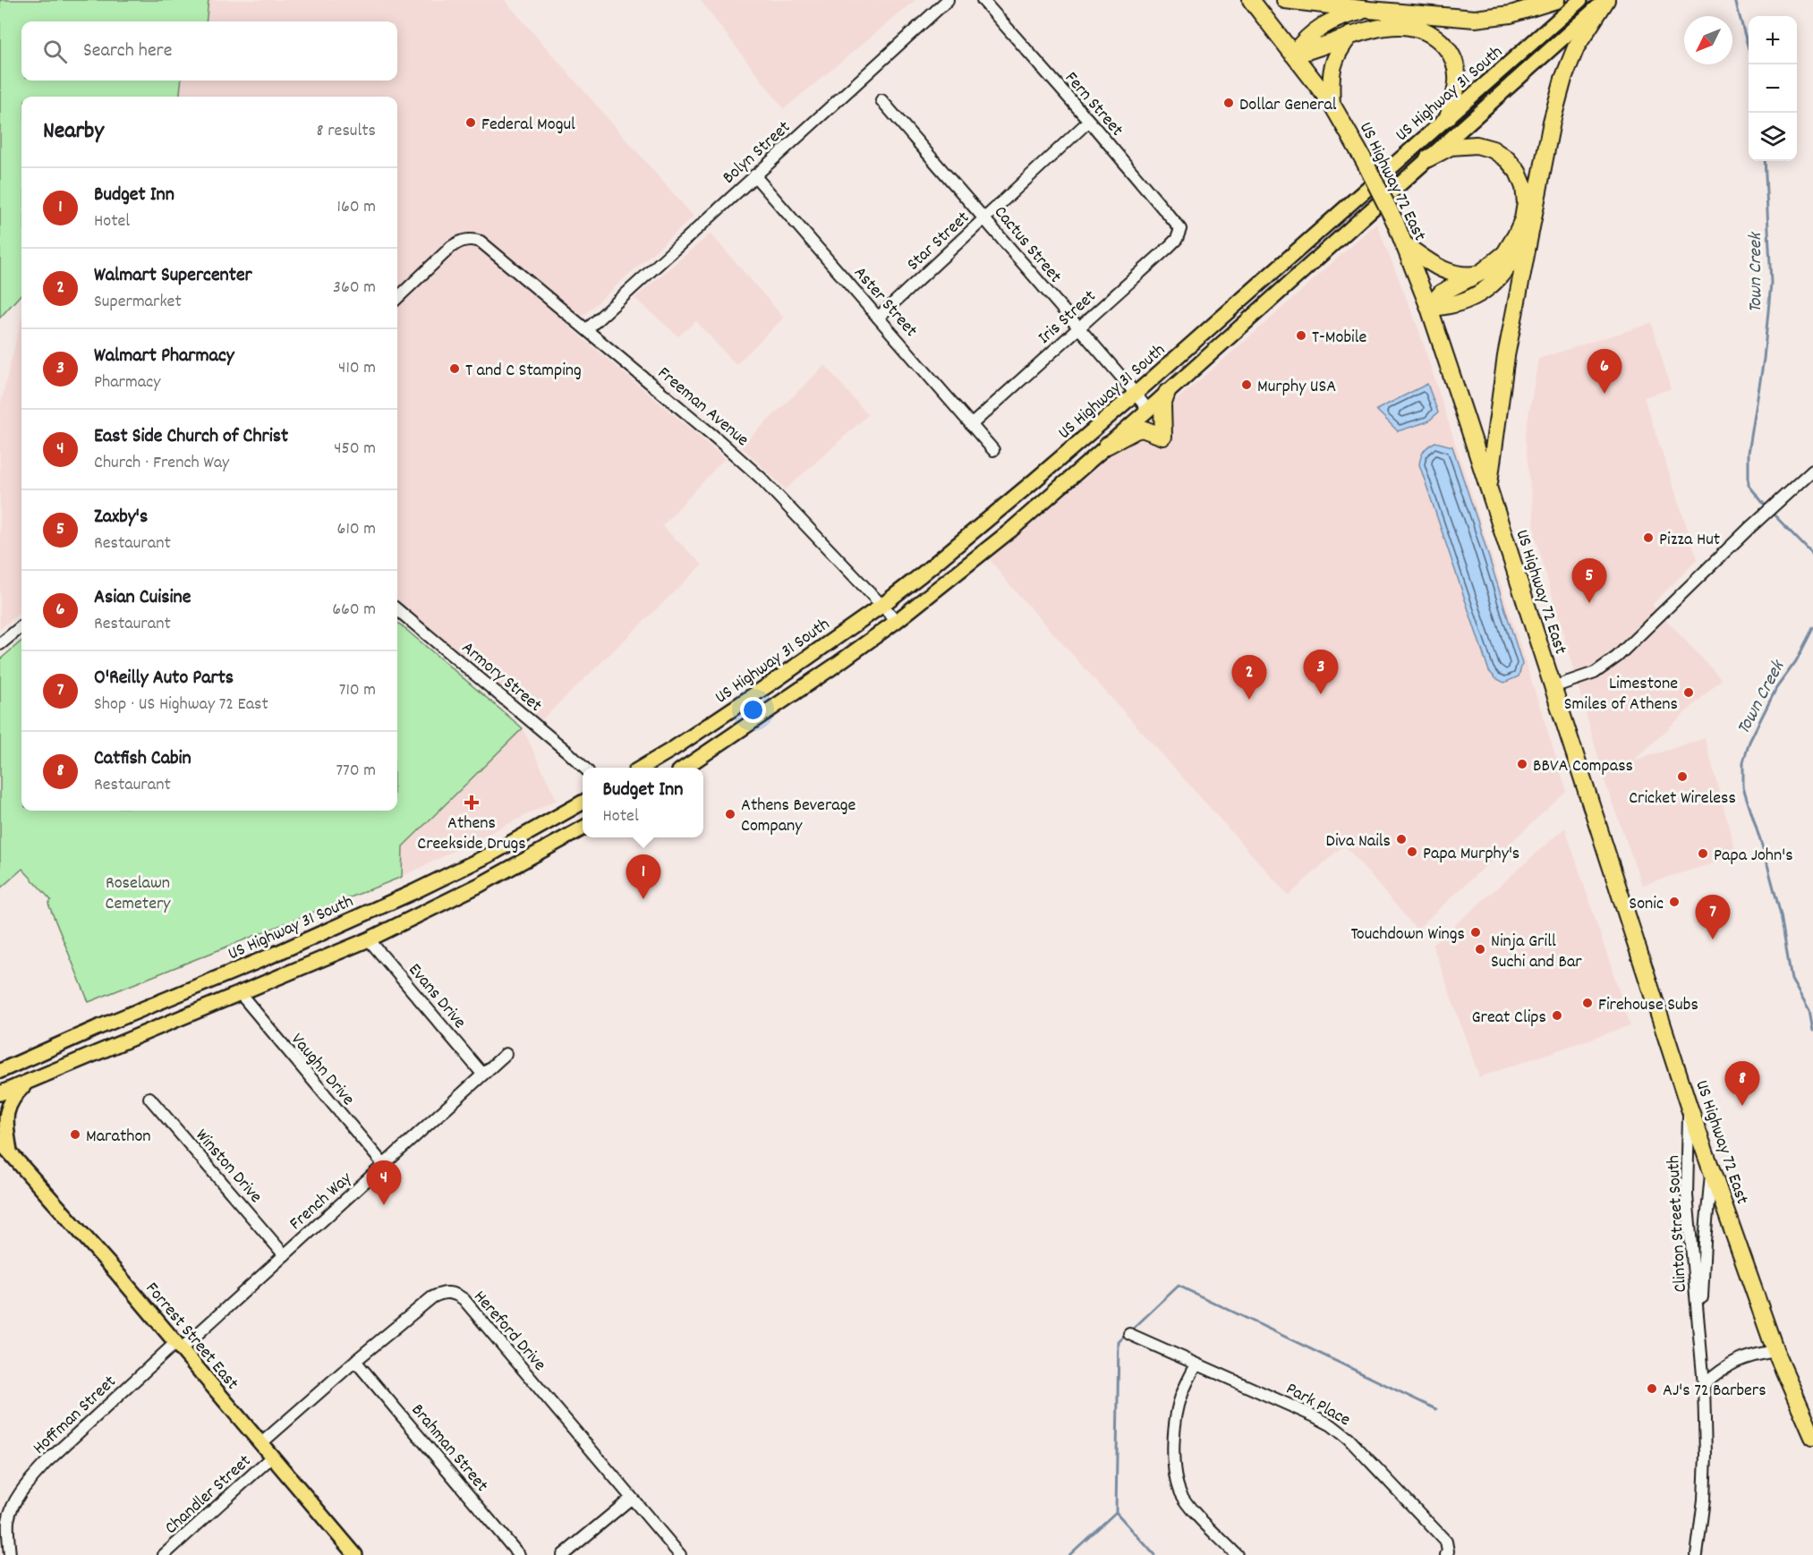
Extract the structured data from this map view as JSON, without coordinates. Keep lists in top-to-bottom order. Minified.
{"streets":{"highway":["US Highway 72 East"],"main road":["US Highway 31 South","Forrest Street East"],"street":["Fern Street","Bolyn Street","Star Street","Cactus Street","Aster Street","Iris Street","Freeman Avenue","Armory Street","Evans Drive","Vaughn Drive","Winston Drive","French Way","Clinton Street South","Hereford Drive","Park Place","Hoffman Street","Brahman Street","Chandler Street"]},"crossings":[["US Highway 31 South","Cactus Street"],["US Highway 31 South","Freeman Avenue"],["Fern Street","Star Street"],["Fern Street","Iris Street"],["Bolyn Street","Aster Street"],["Bolyn Street","Freeman Avenue"],["US Highway 72 East","Clinton Street South"],["Star Street","Cactus Street"],["Star Street","Aster Street"],["Cactus Street","Iris Street"],["Aster Street","Iris Street"],["Evans Drive","French Way"],["Vaughn Drive","French Way"],["Winston Drive","French Way"],["French Way","Forrest Street East"],["French Way","Hoffman Street"],["Hereford Drive","Forrest Street East"],["Hereford Drive","Brahman Street"],["Forrest Street East","Hoffman Street"],["Forrest Street East","Chandler Street"]],"water":["Town Creek"],"parks":["Roselawn Cemetery"],"places":{"other":["Dollar General","Federal Mogul","T-Mobile","T and C Stamping","Murphy USA","Pizza Hut","Limestone Smiles of Athens","BBVA Compass","Cricket Wireless","Athens Beverage Company","Diva Nails","Papa Murphy's","Papa John's","Sonic","Touchdown Wings","Ninja Grill Suchi and Bar","Firehouse Subs","Great Clips","Marathon","AJ's 72 Barbers"],"health":["Athens Creekside Drugs"]},"north":"bottom left","page":{"map_buttons":["+","−"],"search":"Search here","heading":["Nearby","8 results"],"list":[{"mark":"1","name":"Budget Inn","note":"Hotel","value":"160 m"},{"mark":"2","name":"Walmart Supercenter","note":"Supermarket","value":"360 m"},{"mark":"3","name":"Walmart Pharmacy","note":"Pharmacy","value":"410 m"},{"mark":"4","name":"East Side Church of Christ","note":"Church · French Way","value":"450 m"},{"mark":"5","name":"Zaxby's","note":"Restaurant","value":"610 m"},{"mark":"6","name":"Asian Cuisine","note":"Restaurant","value":"660 m"},{"mark":"7","name":"O'Reilly Auto Parts","note":"Shop · US Highway 72 East","value":"710 m"},{"mark":"8","name":"Catfish Cabin","note":"Restaurant","value":"770 m"}],"pins":["6","5","3","2","1","7","8","4"],"popup":["Budget Inn","Hotel"]}}
